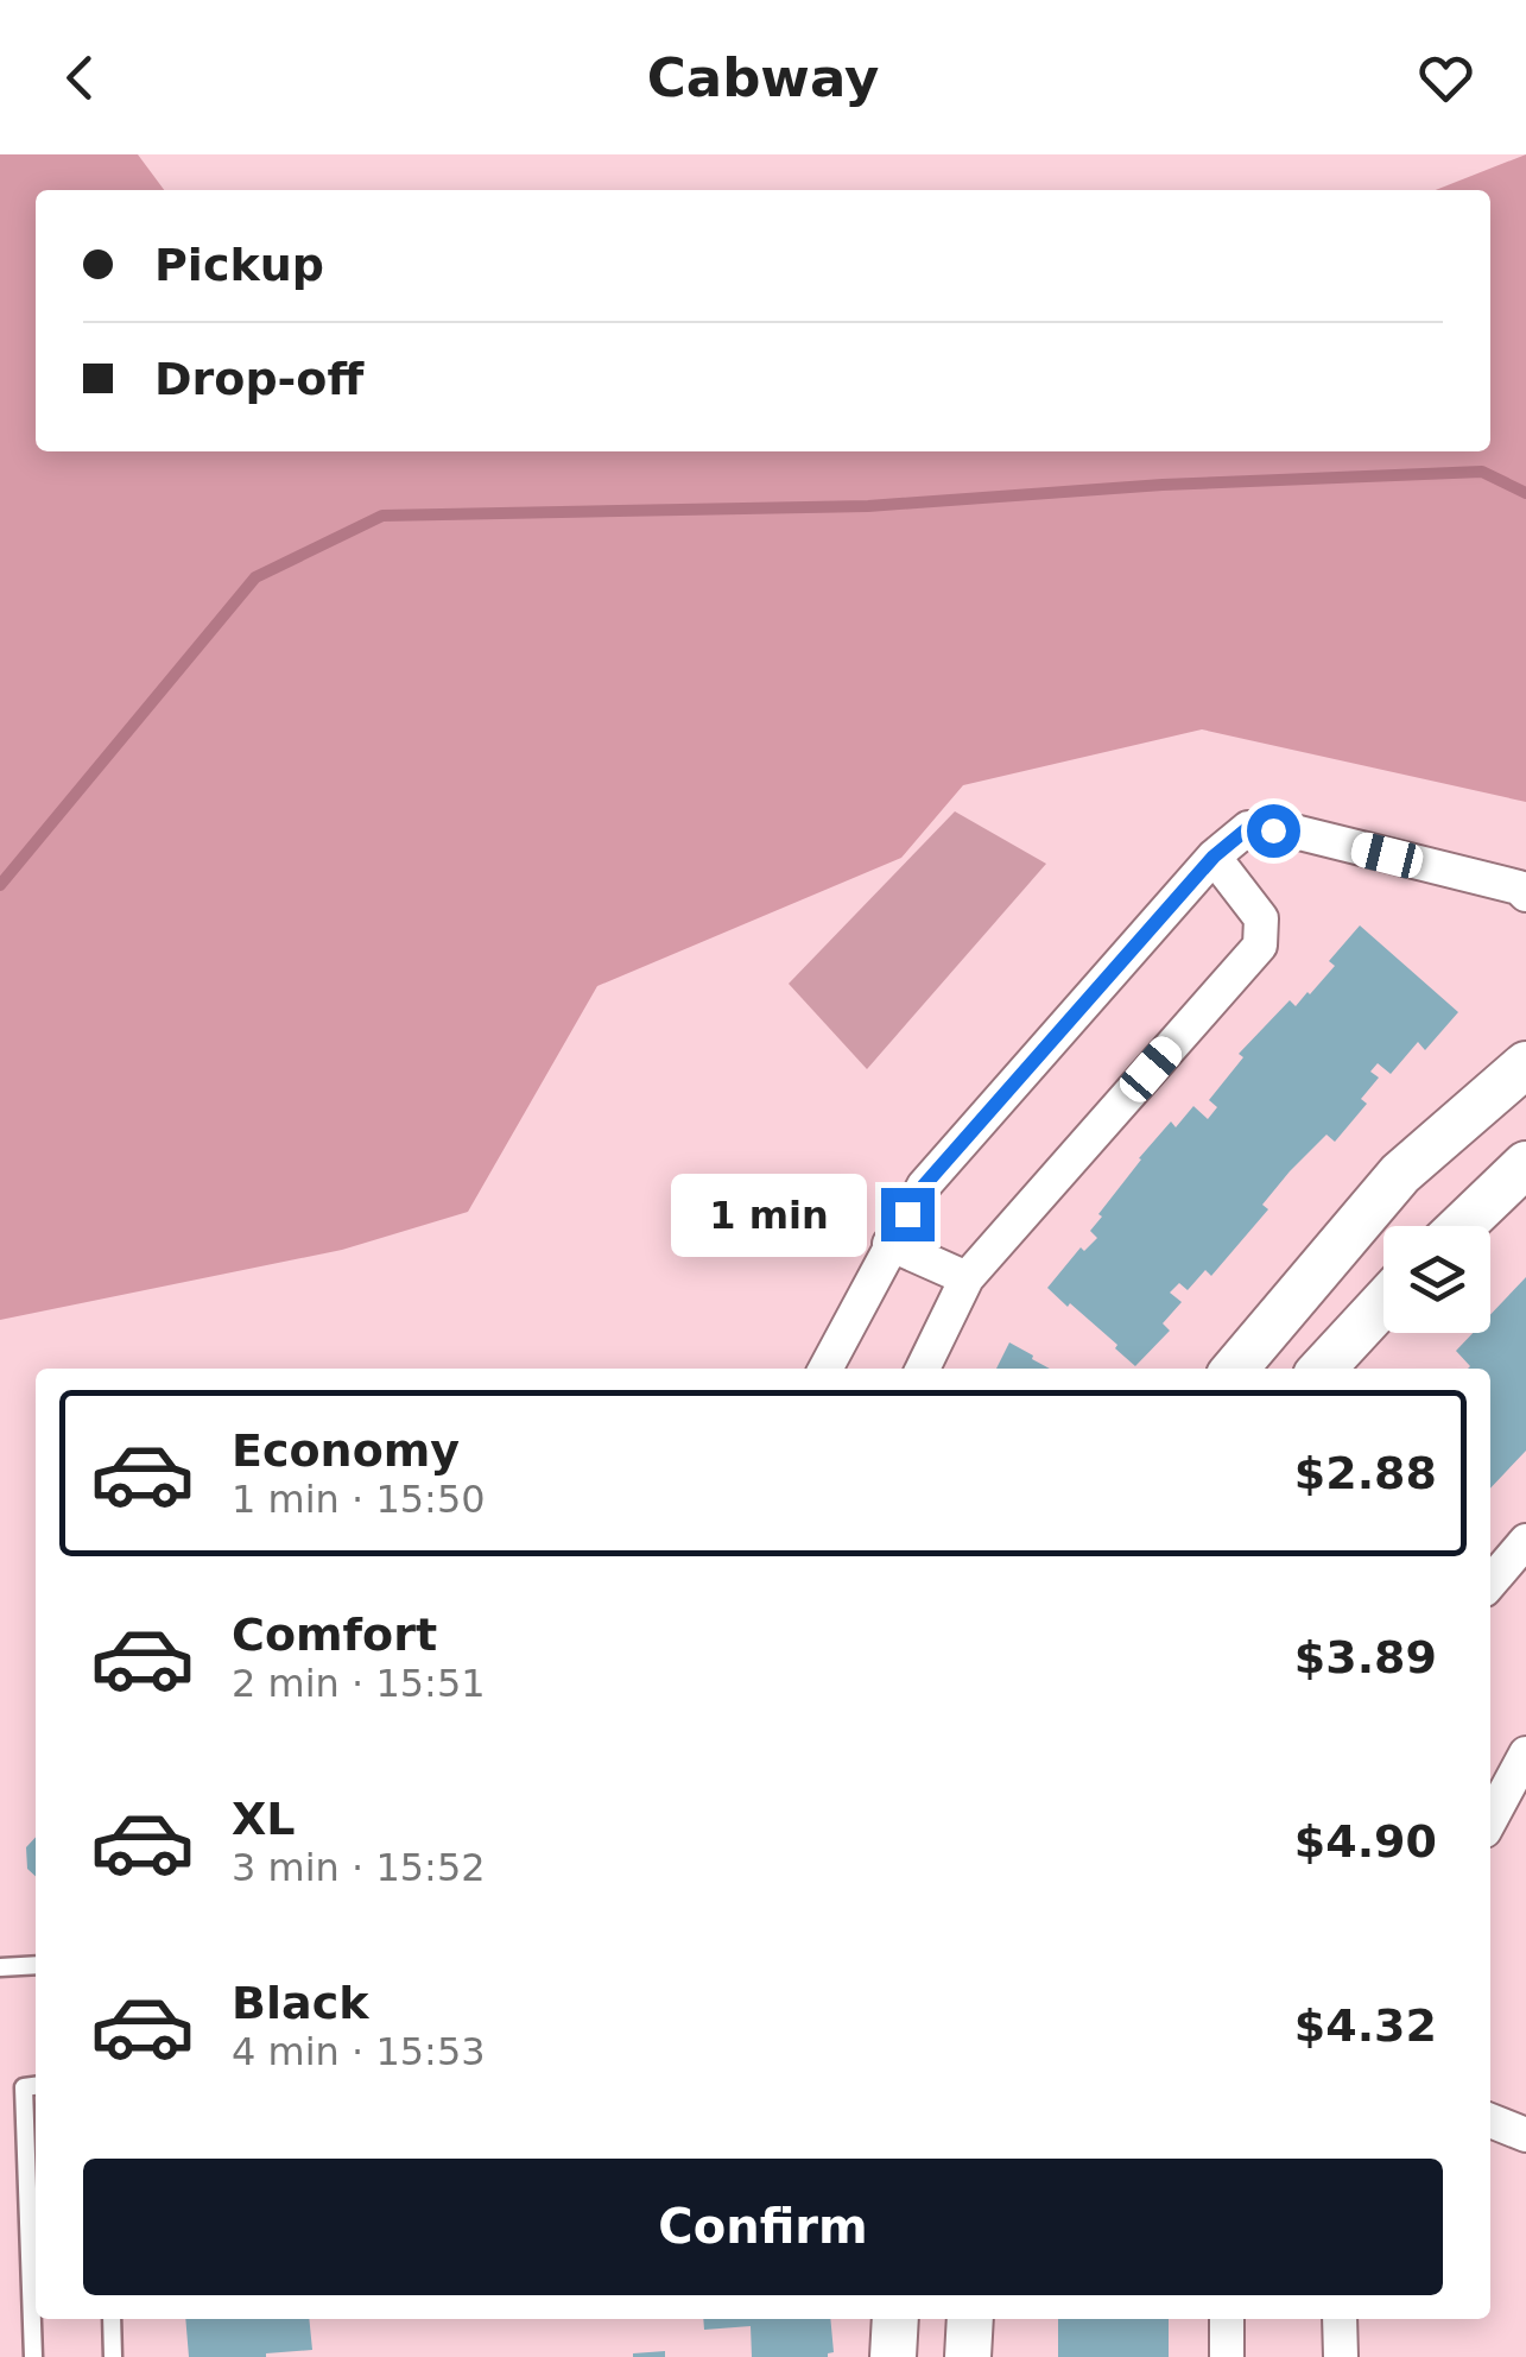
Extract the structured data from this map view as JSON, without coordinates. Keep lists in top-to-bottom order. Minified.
{"page":{"header":"Cabway","banner":["Pickup","Drop-off"],"bubble":"1 min","list":[{"name":"Economy","note":"1 min · 15:50","value":"$2.88"},{"name":"Comfort","note":"2 min · 15:51","value":"$3.89"},{"name":"XL","note":"3 min · 15:52","value":"$4.90"},{"name":"Black","note":"4 min · 15:53","value":"$4.32"}],"buttons":"Confirm"}}
